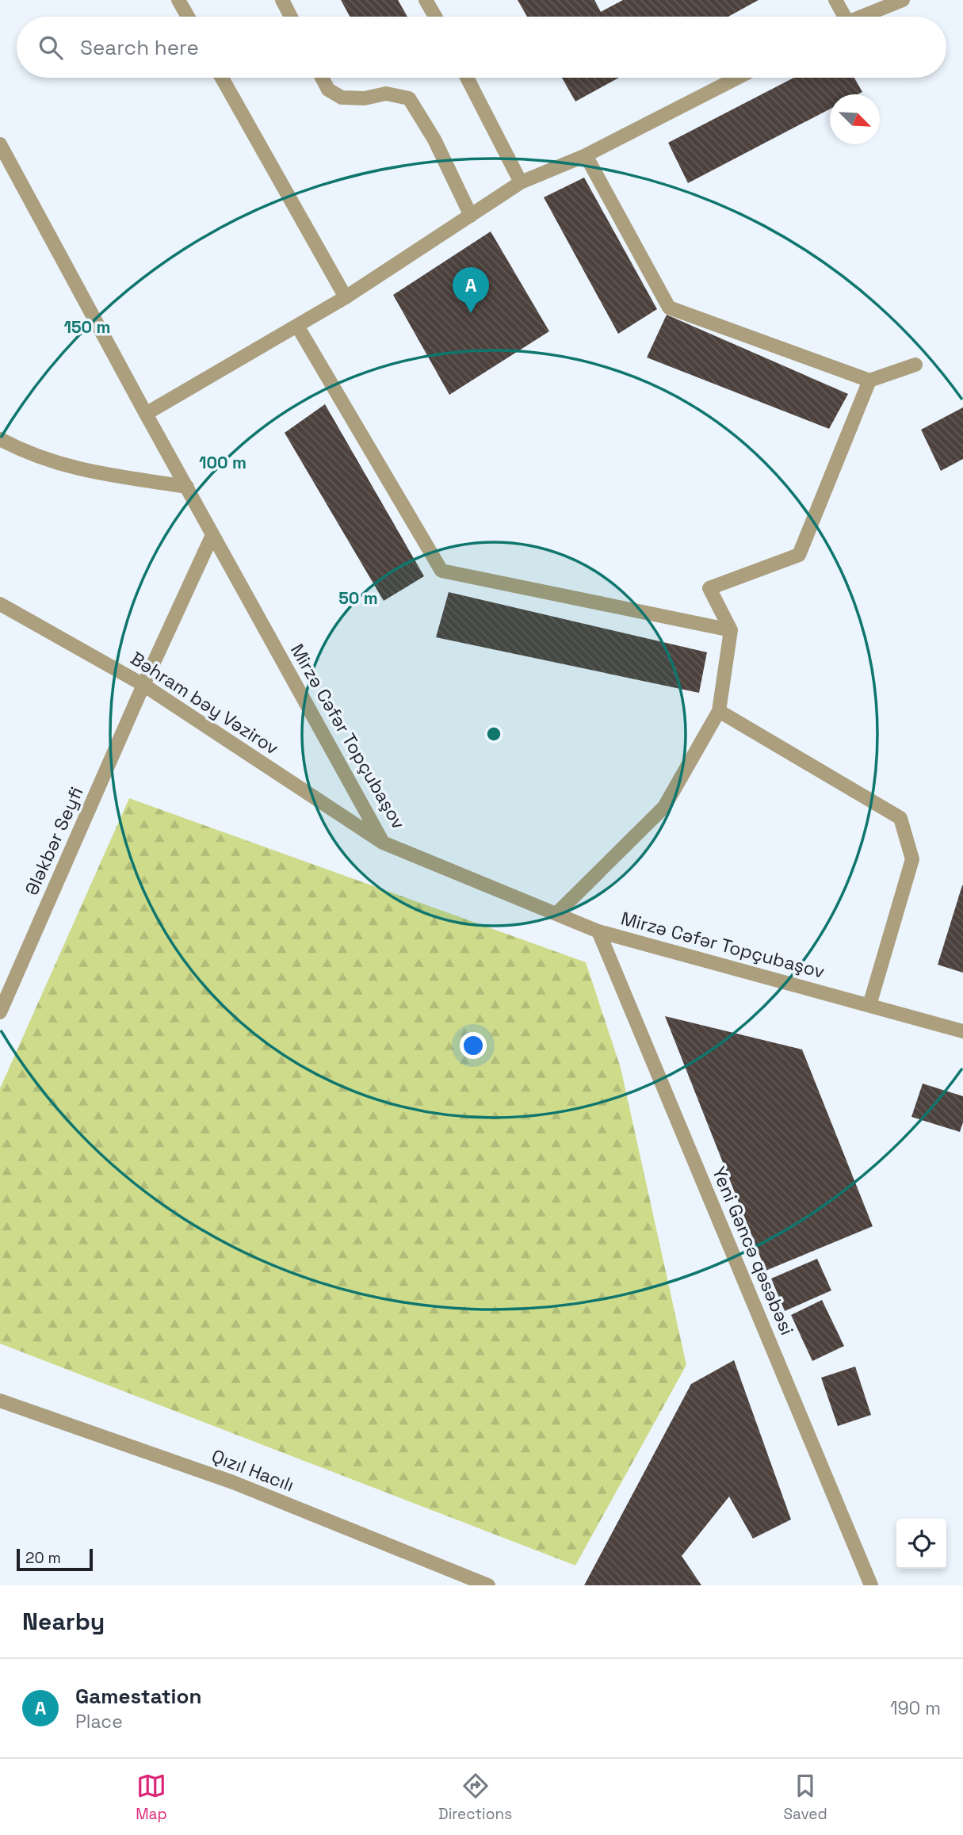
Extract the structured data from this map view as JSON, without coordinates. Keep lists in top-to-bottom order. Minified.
{"streets":{"street":["Bəhram bəy Vəzirov","Mirzə Cəfər Topçubaşov","Ələkbər Seyfi","Yeni Gəncə qəsəbəsi","Qızıl Hacılı"]},"crossings":[["Bəhram bəy Vəzirov","Mirzə Cəfər Topçubaşov"],["Bəhram bəy Vəzirov","Ələkbər Seyfi"],["Mirzə Cəfər Topçubaşov","Ələkbər Seyfi"],["Mirzə Cəfər Topçubaşov","Yeni Gəncə qəsəbəsi"]],"scale_bar":"20 m","north":"bottom right","page":{"search":"Search here","pins":"A","scale":"20 m","heading":"Nearby","list":[{"mark":"A","name":"Gamestation","note":"Place","value":"190 m"}],"nav":["Map","Directions","Saved"]},"rings":["150 m","100 m","50 m"]}
